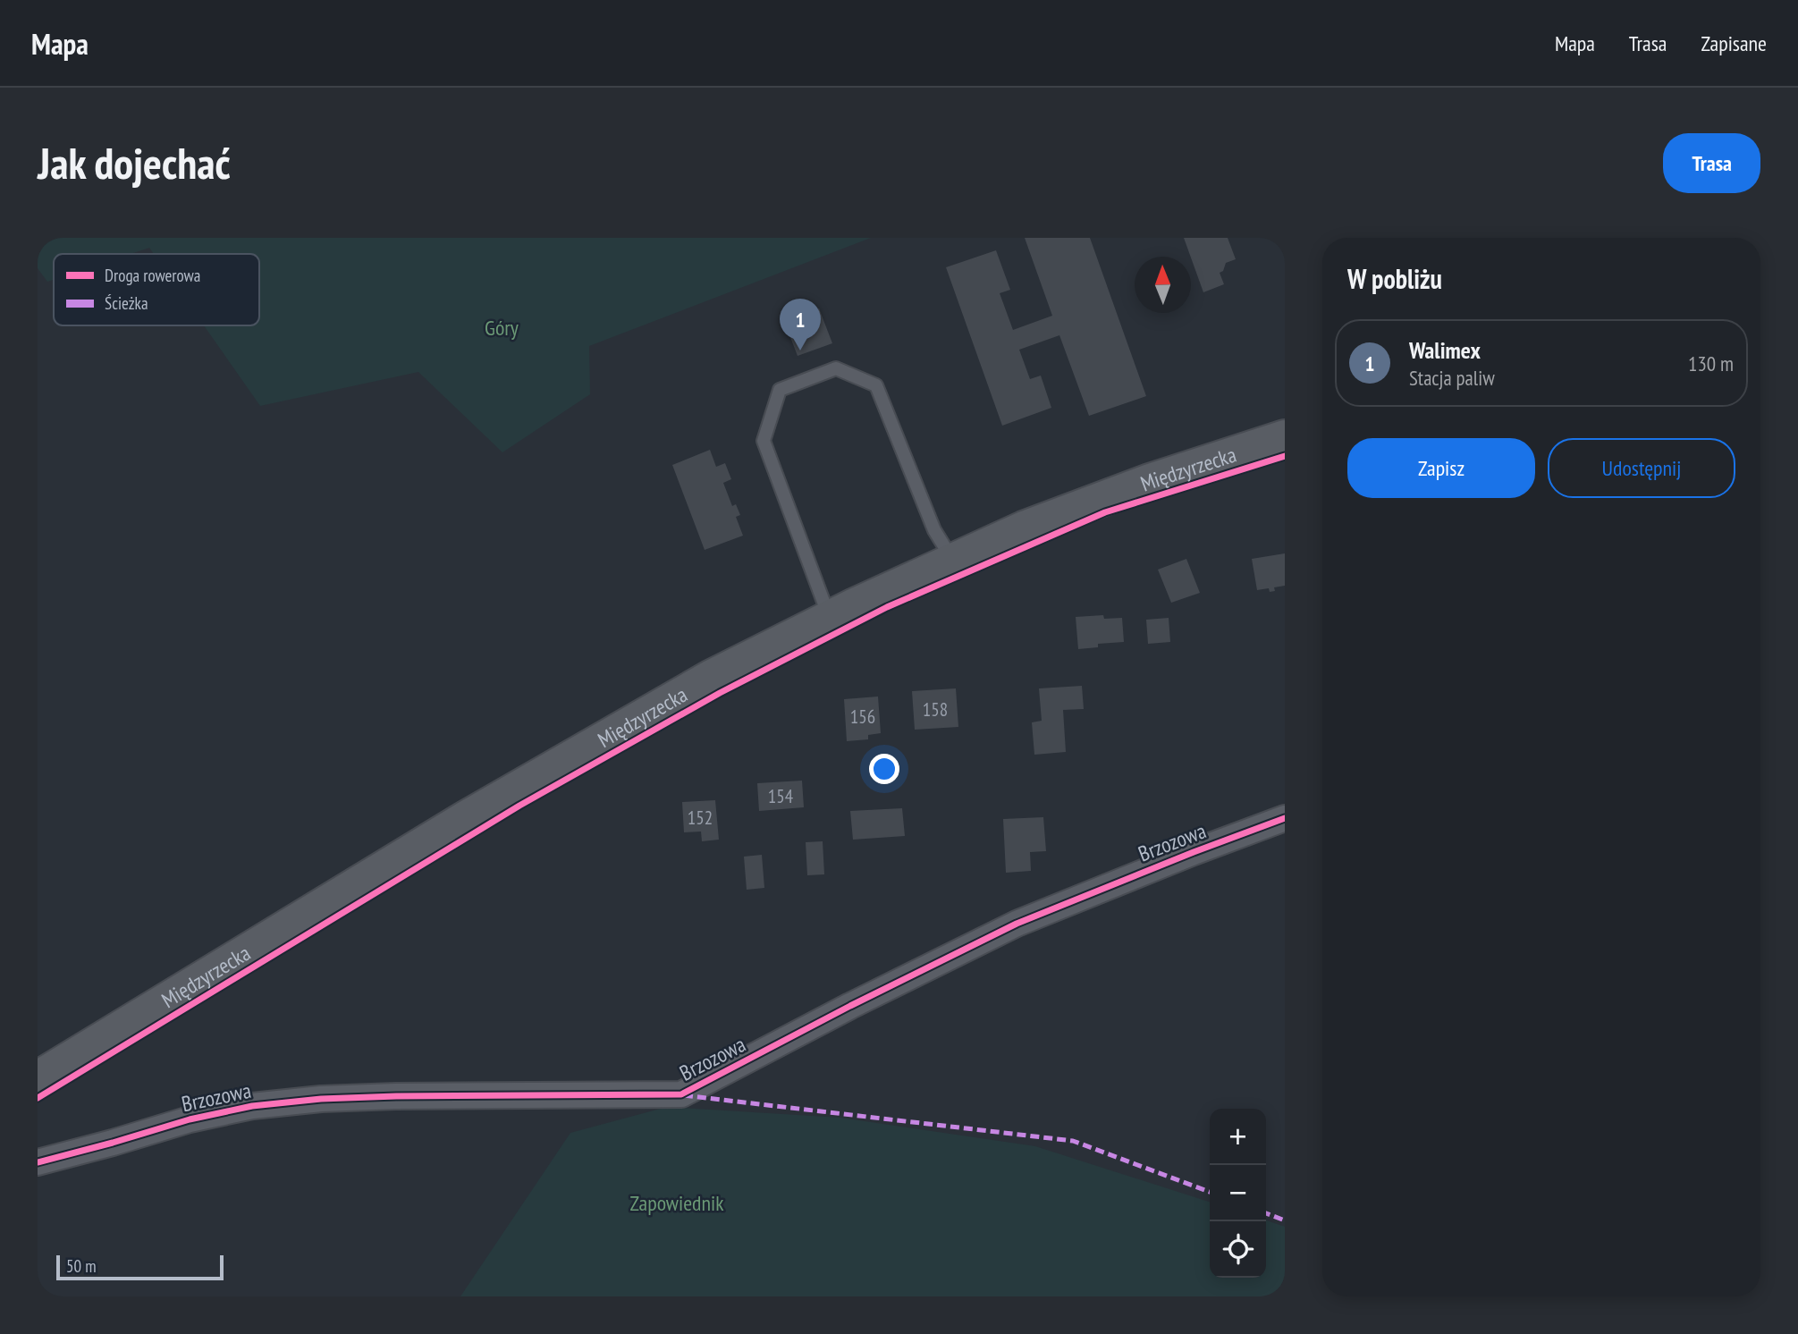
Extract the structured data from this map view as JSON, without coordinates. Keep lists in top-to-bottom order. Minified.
{"streets":{"main road":["Międzyrzecka"],"street":["Brzozowa"]},"parks":["Góry","Zapowiednik"],"house_numbers":["158","156","154","152"],"legend":["Droga rowerowa","Ścieżka"],"scale_bar":"50 m","north":"top","page":{"header":"Mapa","nav":["Mapa","Trasa","Zapisane"],"buttons":["Trasa",["Zapisz","Udostępnij"]],"title":"Jak dojechać","heading":"W pobliżu","pins":"1","list":[{"mark":"1","name":"Walimex","note":"Stacja paliw","value":"130 m"}],"map_buttons":["+","−"],"scale":"50 m"}}
